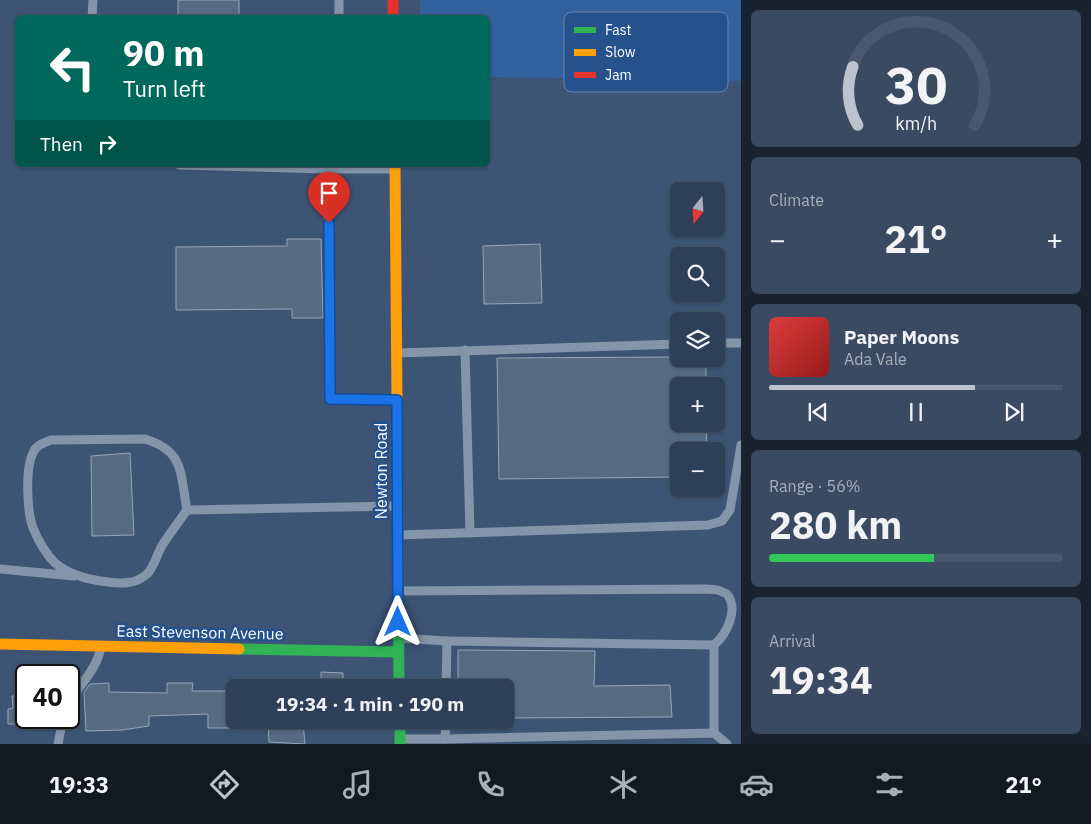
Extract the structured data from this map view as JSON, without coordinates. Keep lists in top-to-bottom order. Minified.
{"streets":{"street":["Newton Road","East Stevenson Avenue"]},"crossings":[["Newton Road","East Stevenson Avenue"]],"legend":["Fast","Slow","Jam"],"north":"bottom","page":{"turn":["90 m","Turn left"],"then":"Then","tile":["Climate",["Range · 56%","280 km"],["Arrival","19:34"]],"map_buttons":["+","−"],"heat":["−","21°","+"],"song":["Paper Moons","Ada Vale"],"limit":"40","trip":"19:34 · 1 min · 190 m","tabs":["19:33","21°"],"gauge":["30","km/h"]}}
